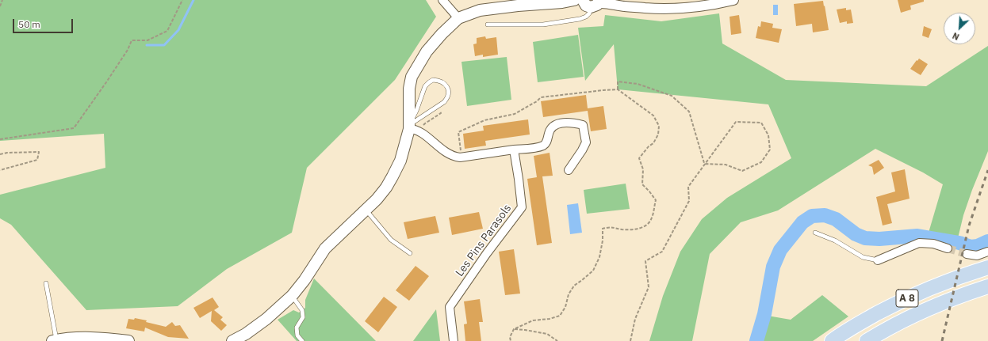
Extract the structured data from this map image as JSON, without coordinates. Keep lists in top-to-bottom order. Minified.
{"streets":{"highway":["A 8"],"street":["Les Pins Parasols"]},"scale_bar":"50 m","north":"bottom left"}
